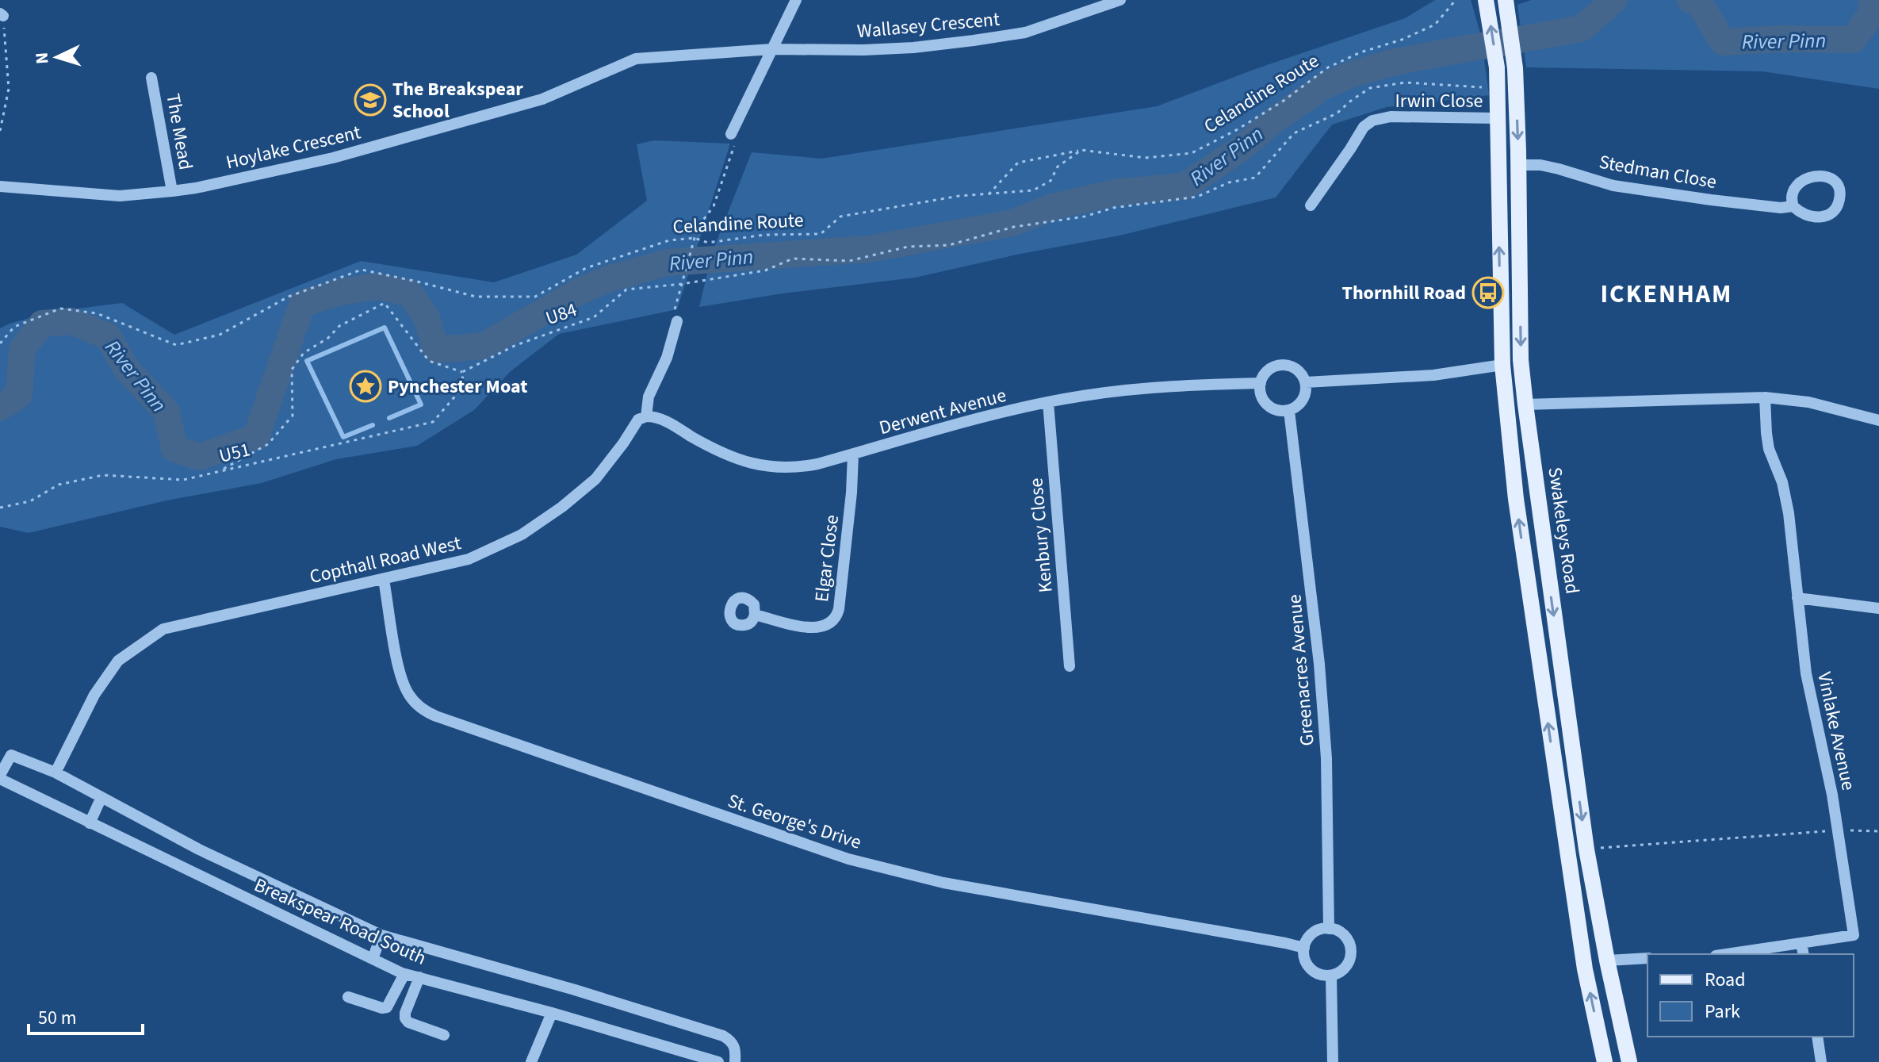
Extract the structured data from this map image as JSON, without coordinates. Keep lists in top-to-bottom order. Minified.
{"streets":{"main road":["Swakeleys Road"],"street":["Wallasey Crescent","Irwin Close","The Mead","Hoylake Crescent","Stedman Close","Derwent Avenue","Kenbury Close","Elgar Close","Copthall Road West","Greenacres Avenue","Vinlake Avenue","St. George's Drive","Breakspear Road South"],"path":["Celandine Route","U84","U51"]},"crossings":[["Wallasey Crescent","Hoylake Crescent"],["The Mead","Hoylake Crescent"],["Stedman Close","Swakeleys Road"],["U84","U51"],["Derwent Avenue","Kenbury Close"],["Derwent Avenue","Elgar Close"],["Derwent Avenue","Copthall Road West"],["Derwent Avenue","Greenacres Avenue"],["Copthall Road West","St. George's Drive"],["Greenacres Avenue","St. George's Drive"]],"districts":["ICKENHAM"],"water":["River Pinn"],"places":{"school or university":["The Breakspear School"],"bus stop":["Thornhill Road"],"place":["Pynchester Moat"]},"legend":["Road","Park"],"scale_bar":"50 m","north":"left"}
